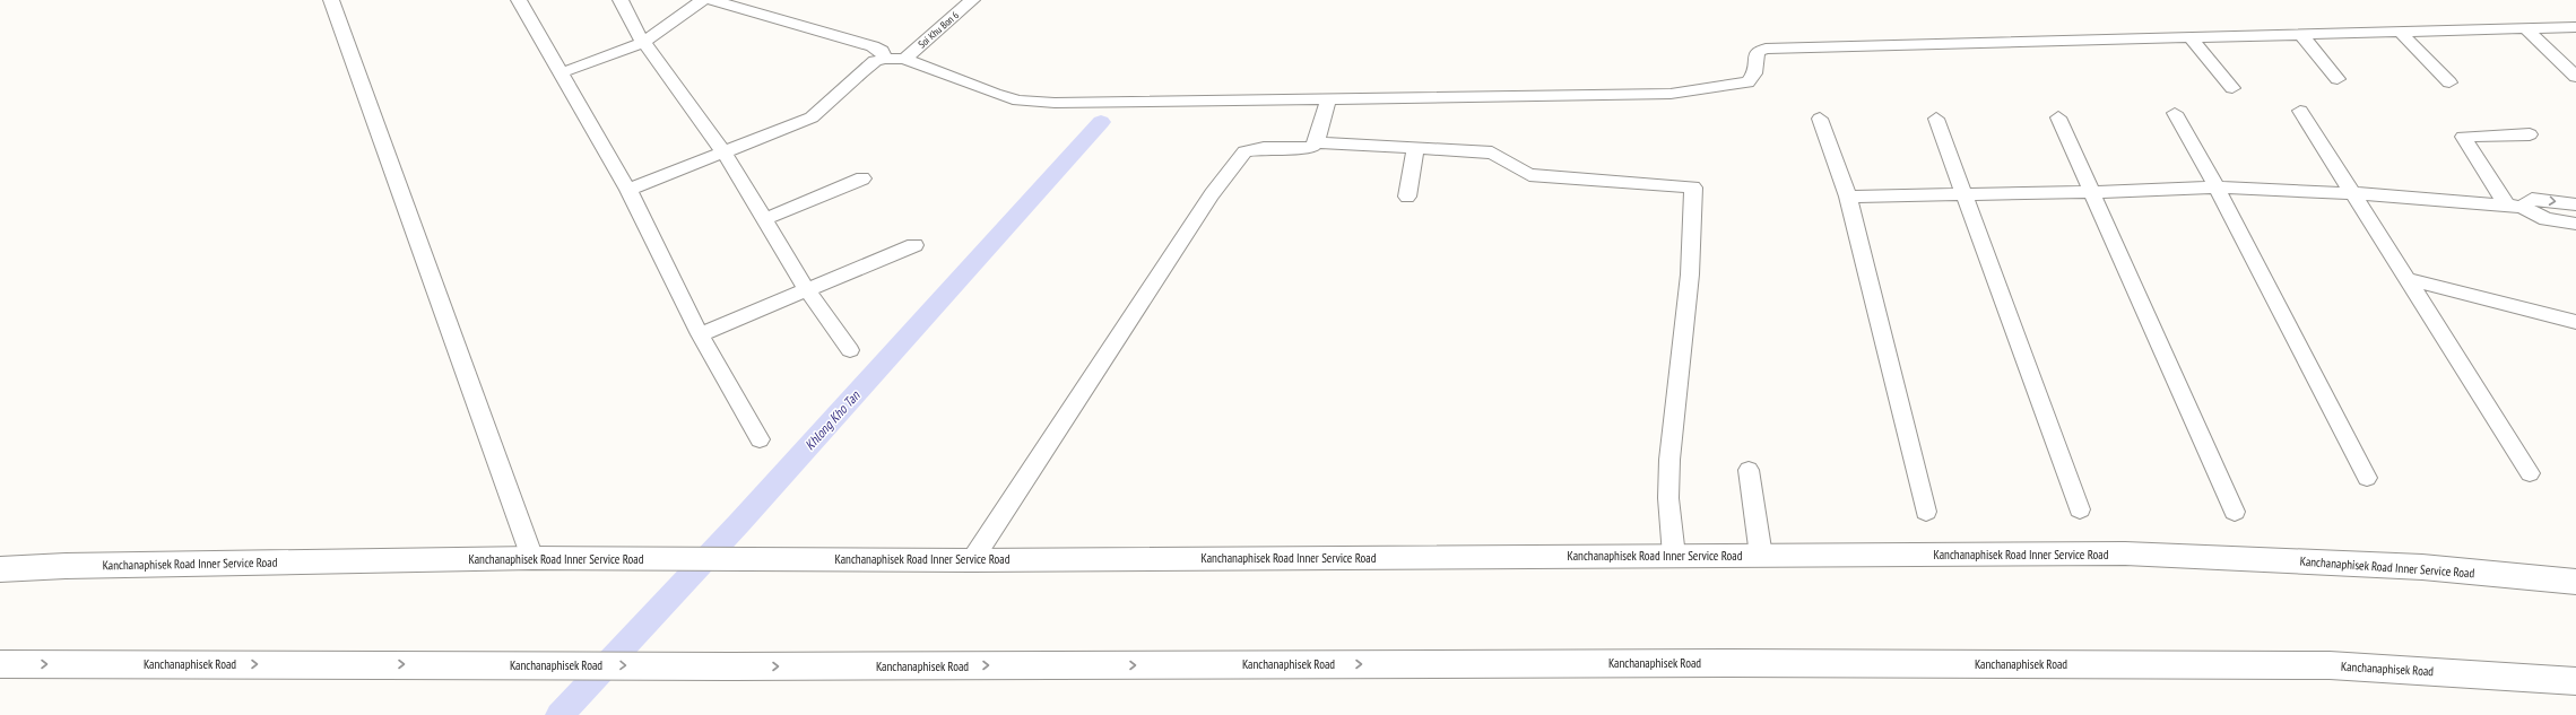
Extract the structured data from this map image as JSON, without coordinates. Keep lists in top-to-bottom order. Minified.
{"streets":{"main road":["Kanchanaphisek Road Inner Service Road","Kanchanaphisek Road"],"street":["Soi Khu Bon 6"]},"one_way":["Kanchanaphisek Road"],"water":["Khlong Kho Tan"]}
